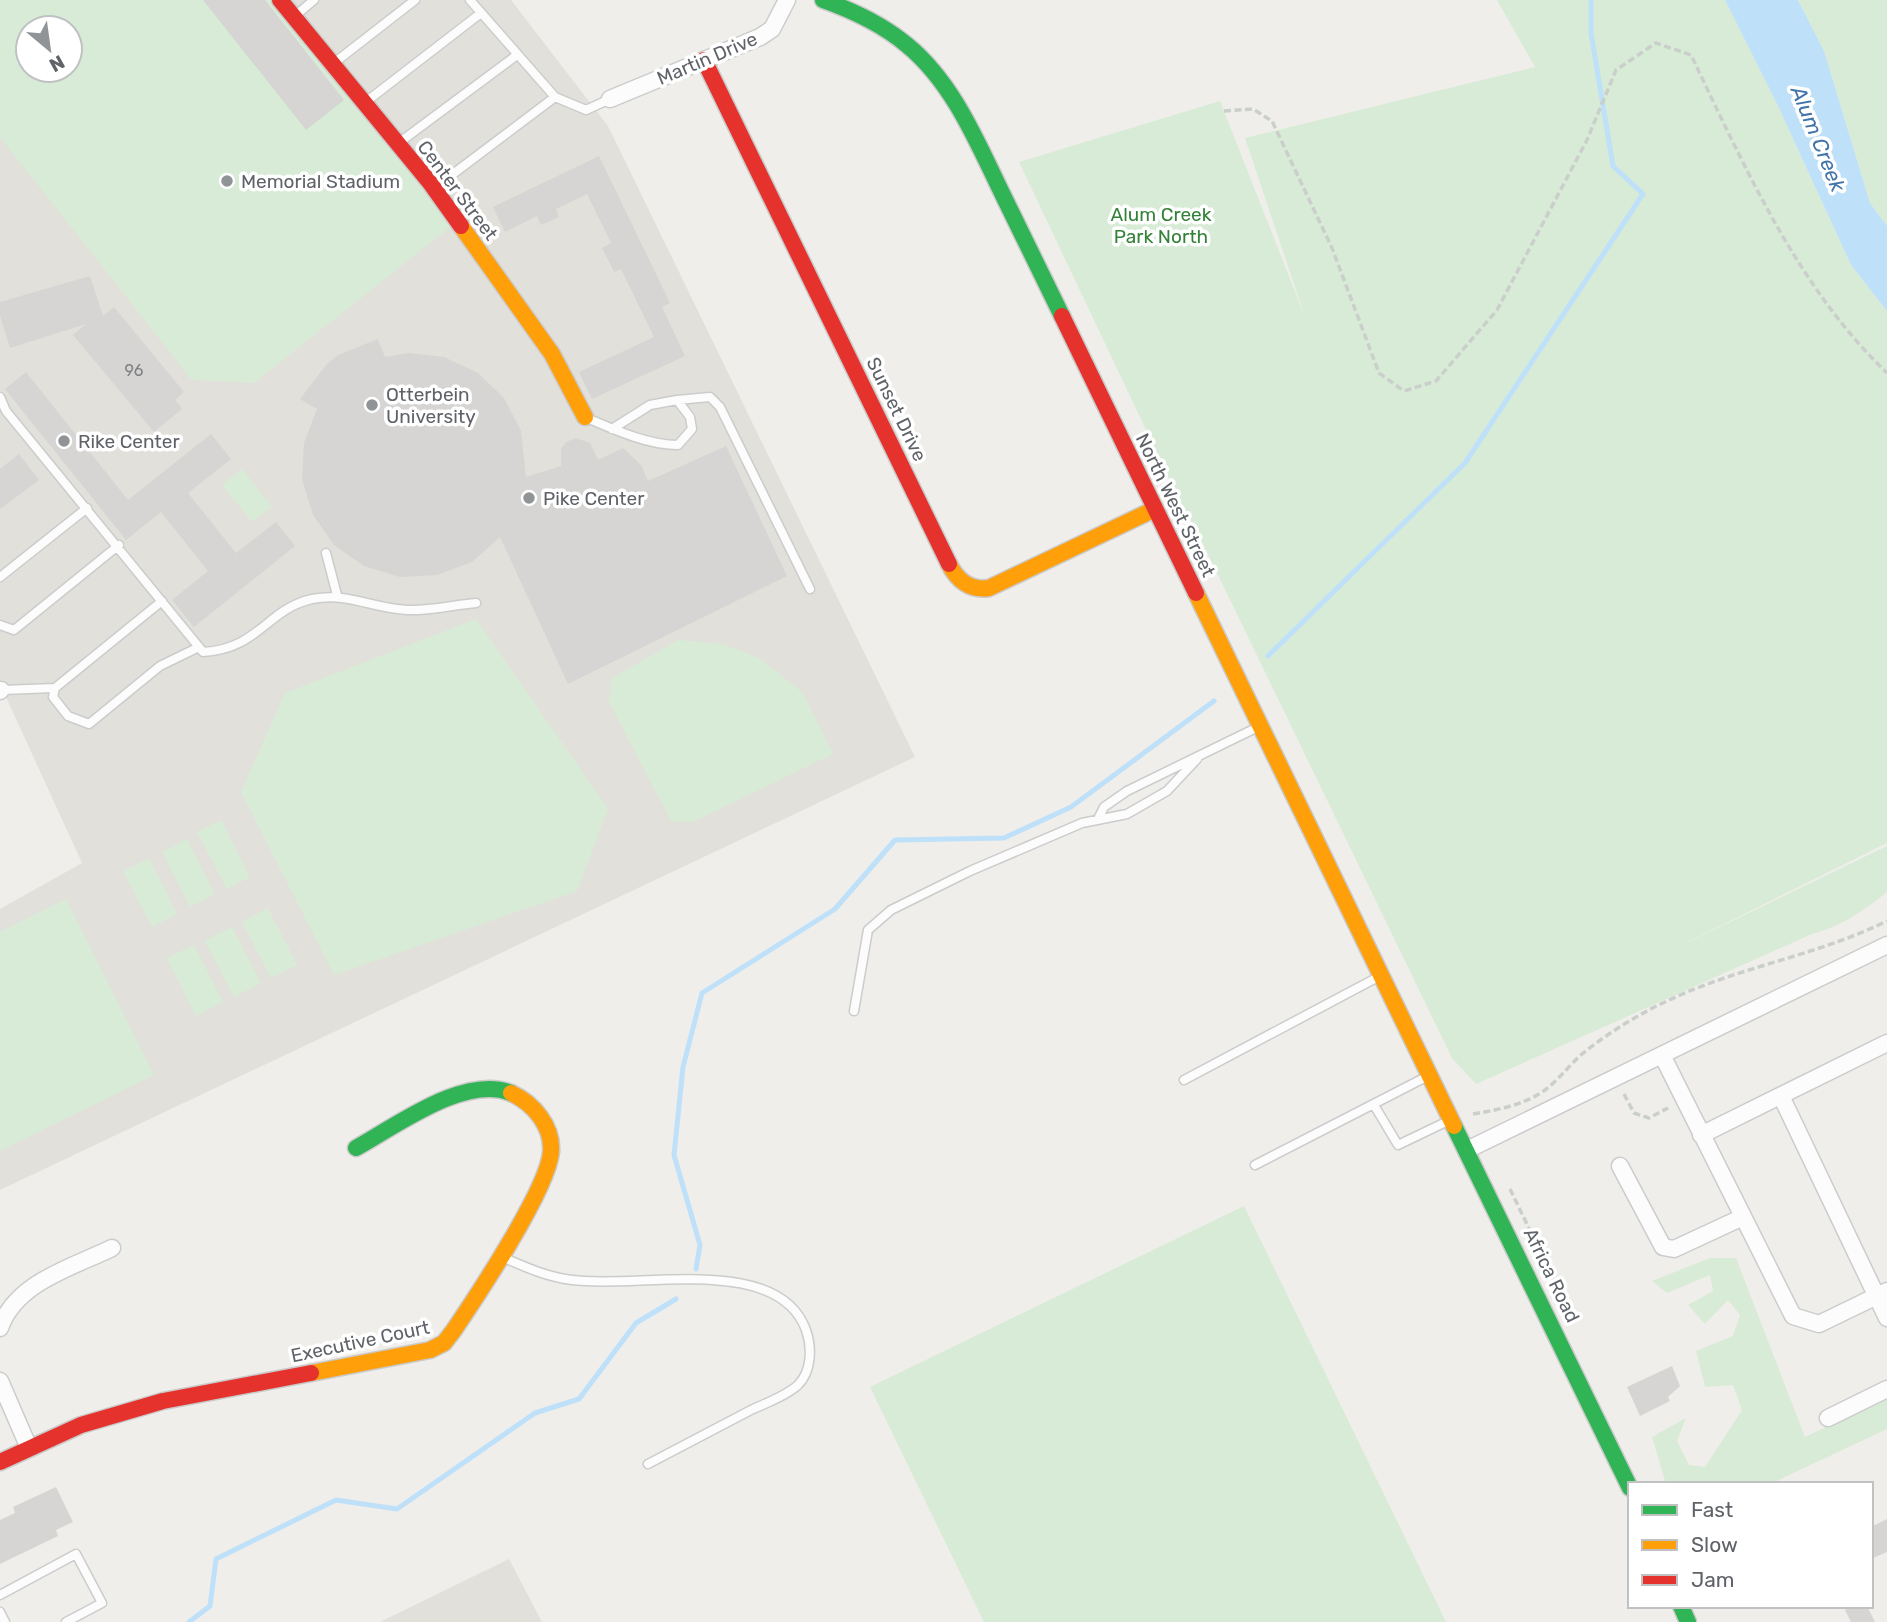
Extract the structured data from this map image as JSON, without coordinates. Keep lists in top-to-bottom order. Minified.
{"streets":{"street":["Martin Drive","Center Street","Sunset Drive","North West Street","Africa Road","Executive Court"]},"crossings":[["Martin Drive","Sunset Drive"],["Sunset Drive","North West Street"],["North West Street","Africa Road"]],"water":["Alum Creek"],"parks":["Alum Creek Park North"],"places":["Memorial Stadium","Otterbein University","Rike Center","Pike Center"],"house_numbers":["96"],"legend":["Fast","Slow","Jam"],"north":"bottom right"}
